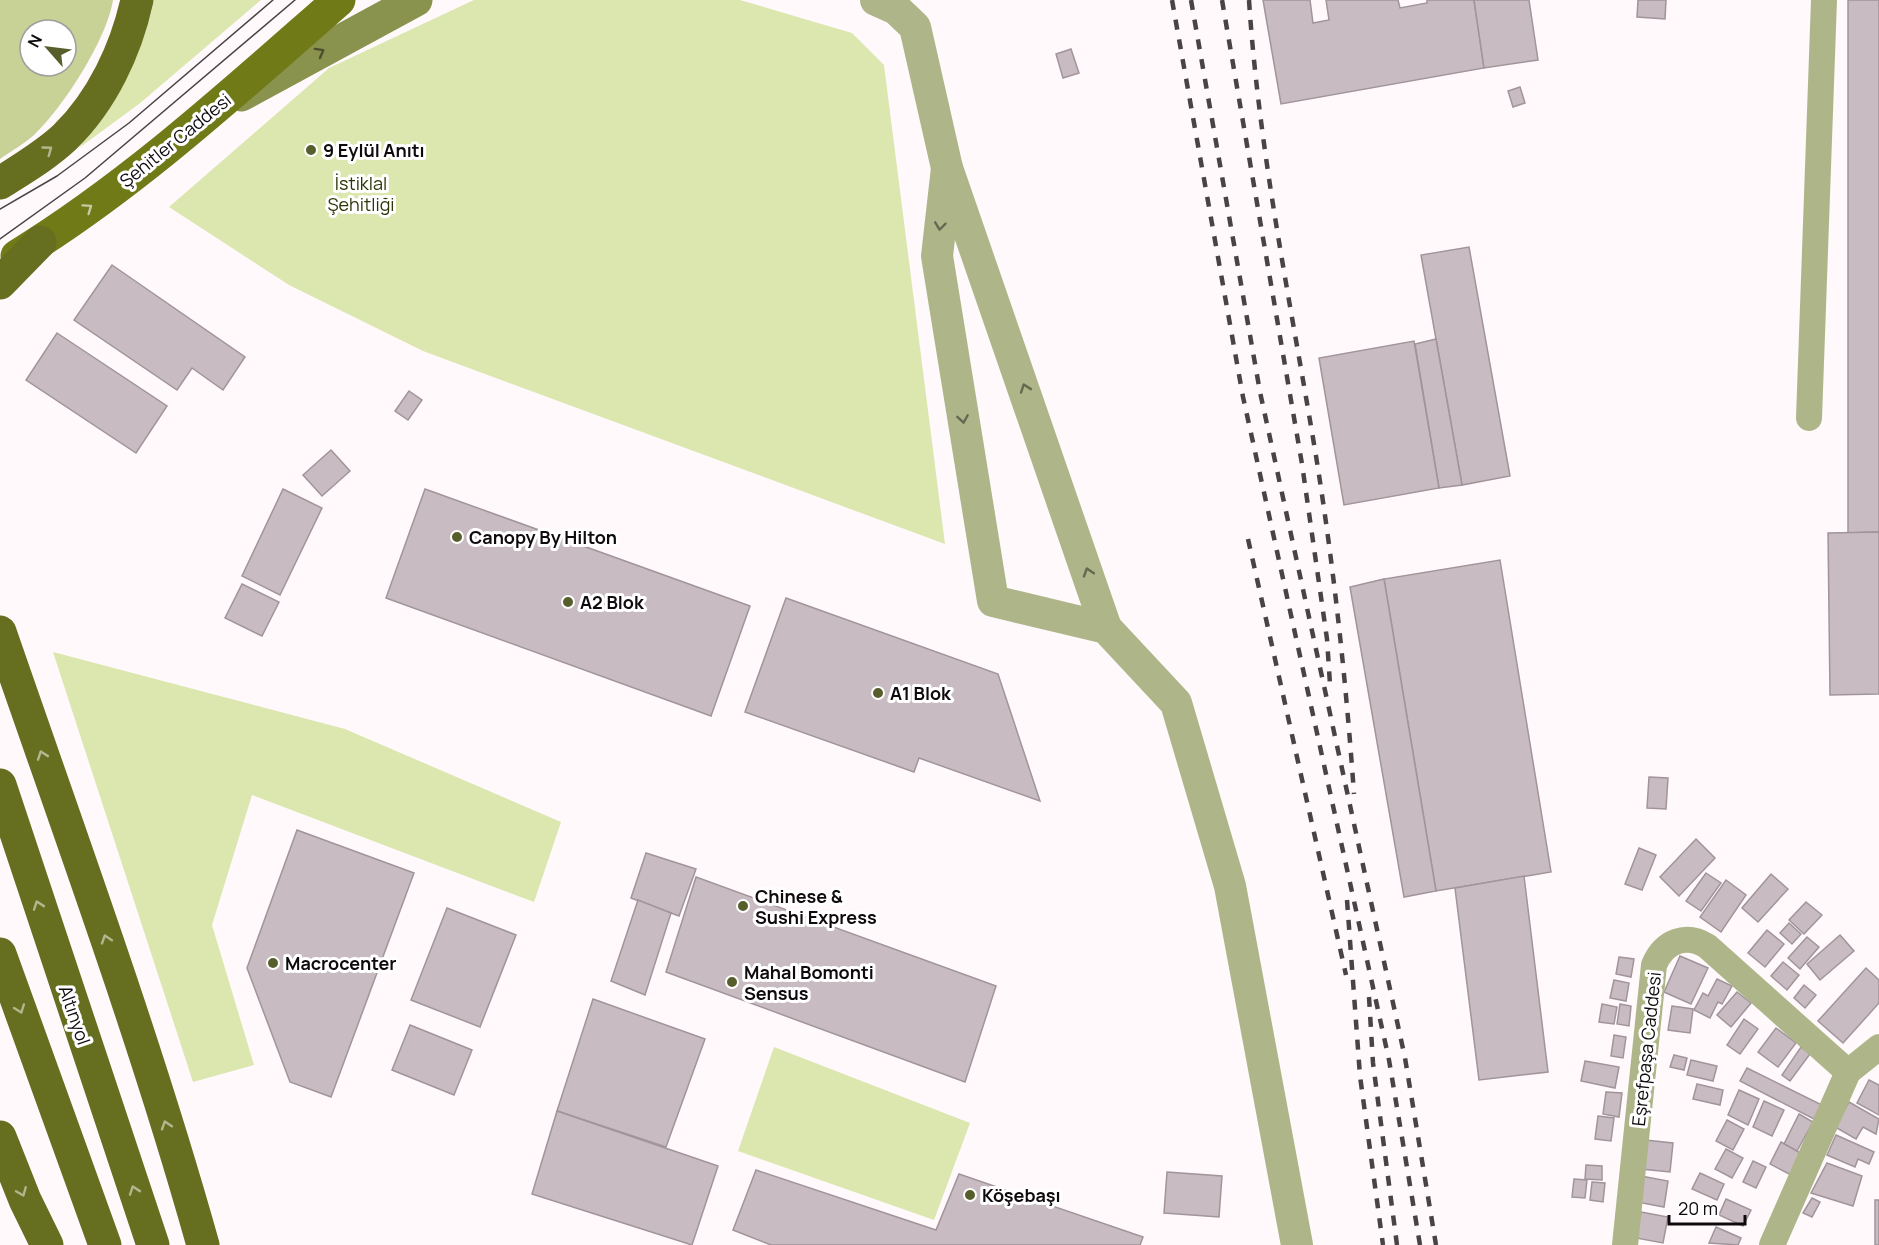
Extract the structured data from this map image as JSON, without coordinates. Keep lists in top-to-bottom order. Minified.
{"streets":{"highway":["Altınyol"],"main road":["Şehitler Caddesi"],"street":["Eşrefpaşa Caddesi"]},"one_way":["Şehitler Caddesi"],"parks":["İstiklal Şehitliği"],"places":["9 Eylül Anıtı","Canopy By Hilton","A2 Blok","A1 Blok","Chinese & Sushi Express","Macrocenter","Mahal Bomonti Sensus","Köşebaşı"],"scale_bar":"20 m","north":"top left"}
